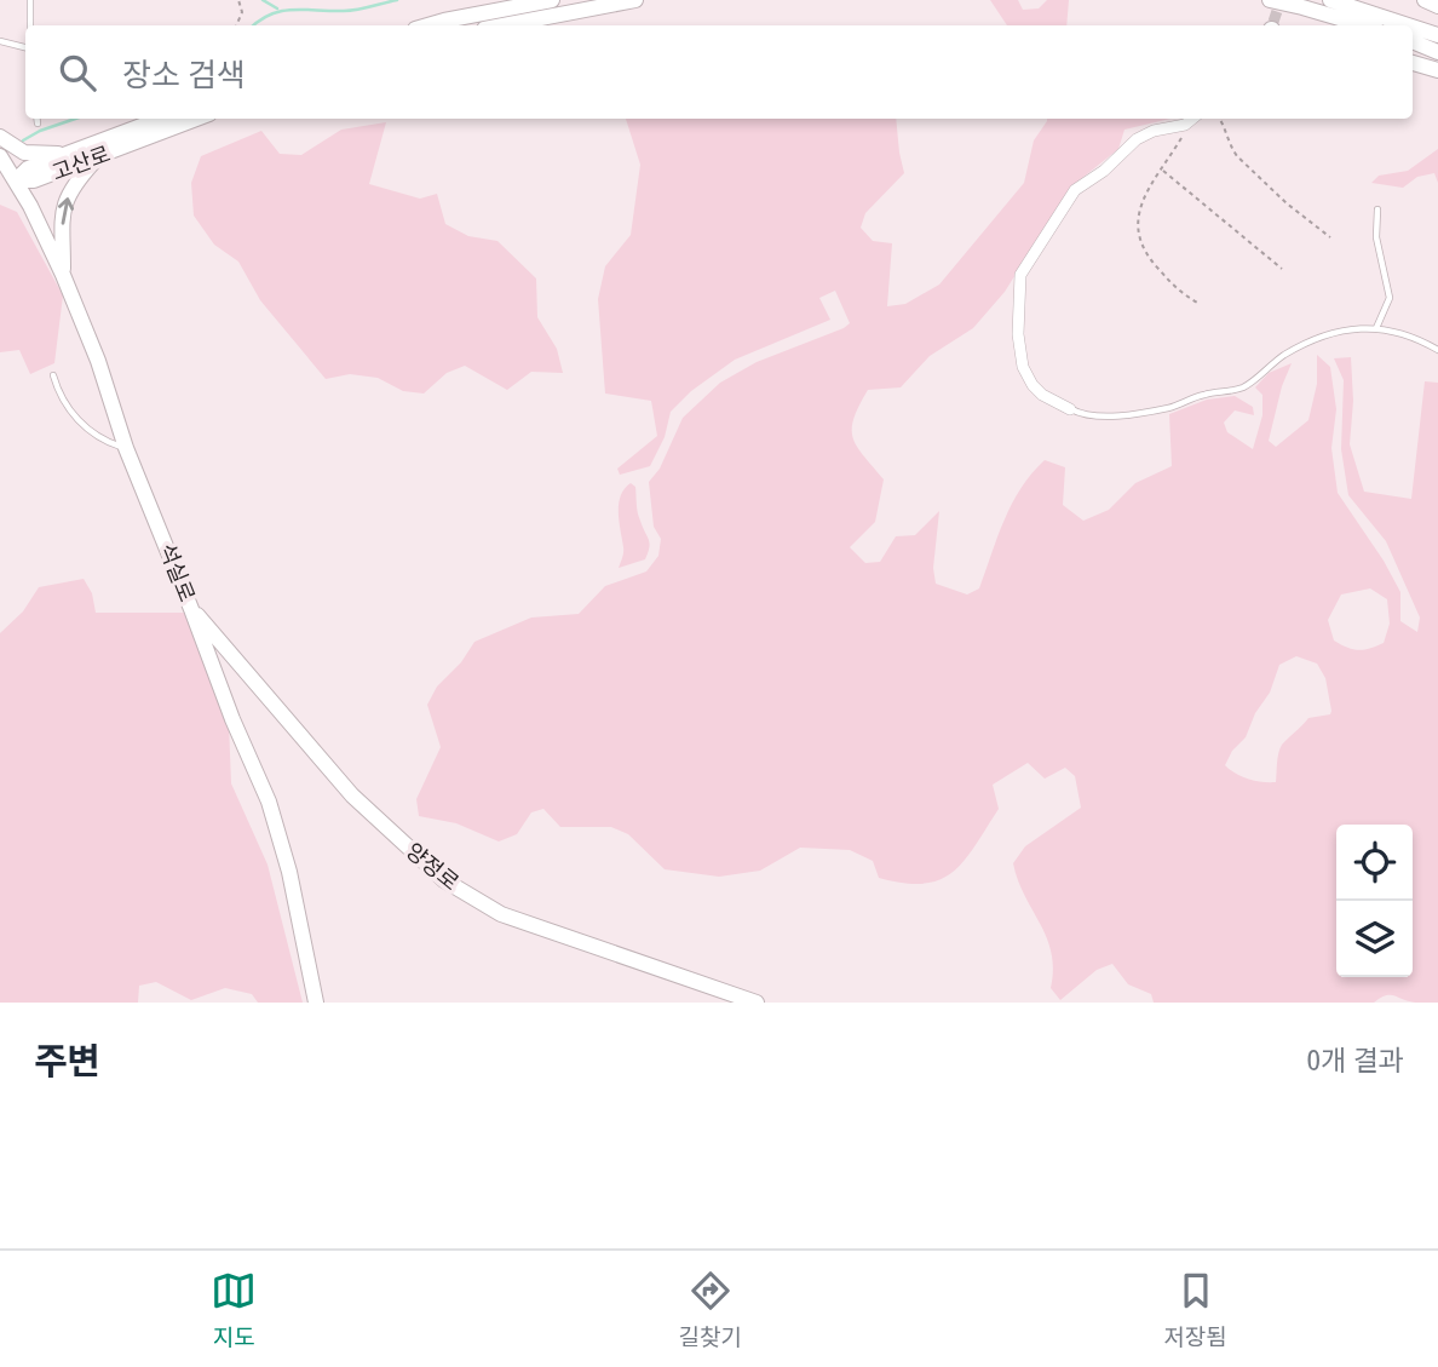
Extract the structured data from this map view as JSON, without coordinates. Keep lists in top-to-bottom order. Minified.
{"streets":{"main road":["고산로","석실로","양정로"]},"crossings":[["고산로","석실로"],["석실로","양정로"]],"page":{"search":"장소 검색","heading":["주변","0개 결과"],"nav":["지도","길찾기","저장됨"]}}
